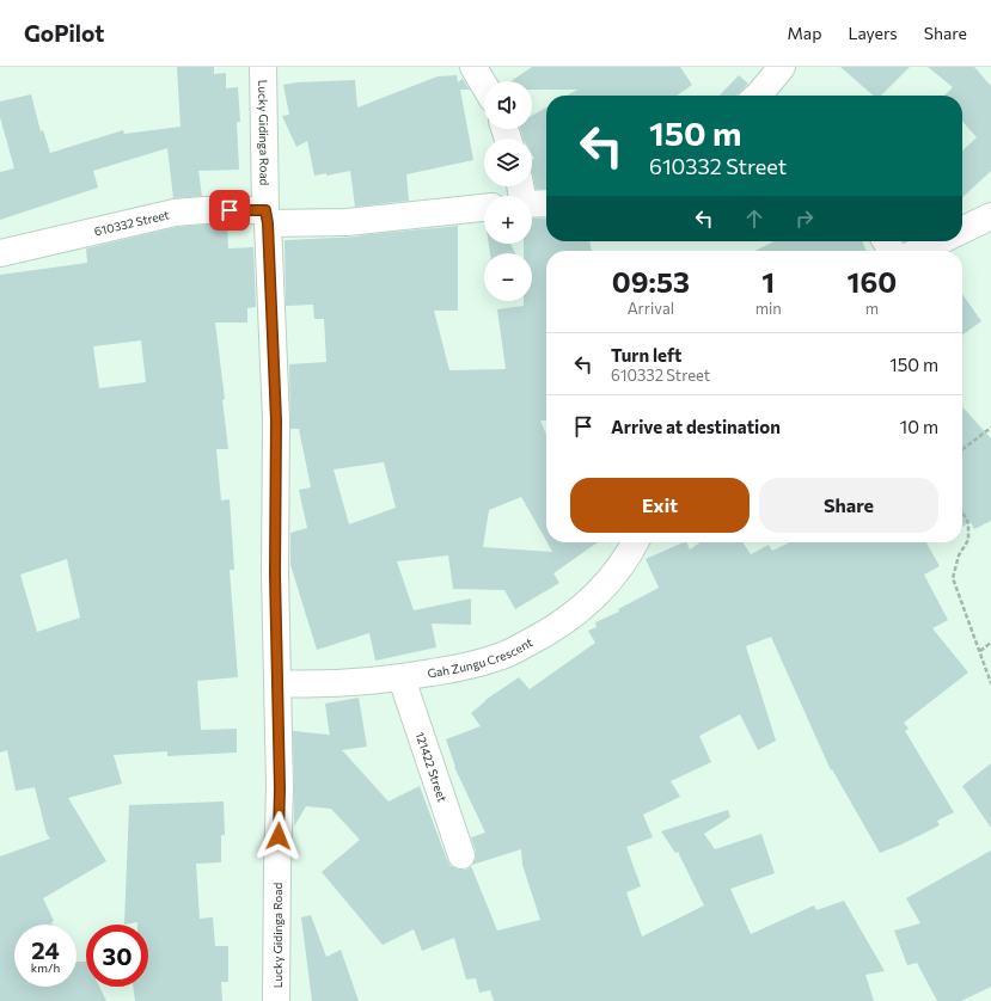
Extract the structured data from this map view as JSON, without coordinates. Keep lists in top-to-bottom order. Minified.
{"streets":{"street":["Lucky Gidinga Road","610332 Street","Gah Zungu Crescent","121422 Street"]},"crossings":[["Lucky Gidinga Road","610332 Street"],["Lucky Gidinga Road","Gah Zungu Crescent"],["Gah Zungu Crescent","121422 Street"]],"page":{"header":"GoPilot","nav":["Map","Layers","Share"],"map_buttons":["+","−"],"turn":["150 m","610332 Street"],"eta":["09:53","Arrival","1","min","160","m"],"list":[{"name":"Turn left","note":"610332 Street","value":"150 m"},{"name":"Arrive at destination","value":"10 m"}],"buttons":["Exit","Share"],"speed":"24 km/h","limit":"30"}}
